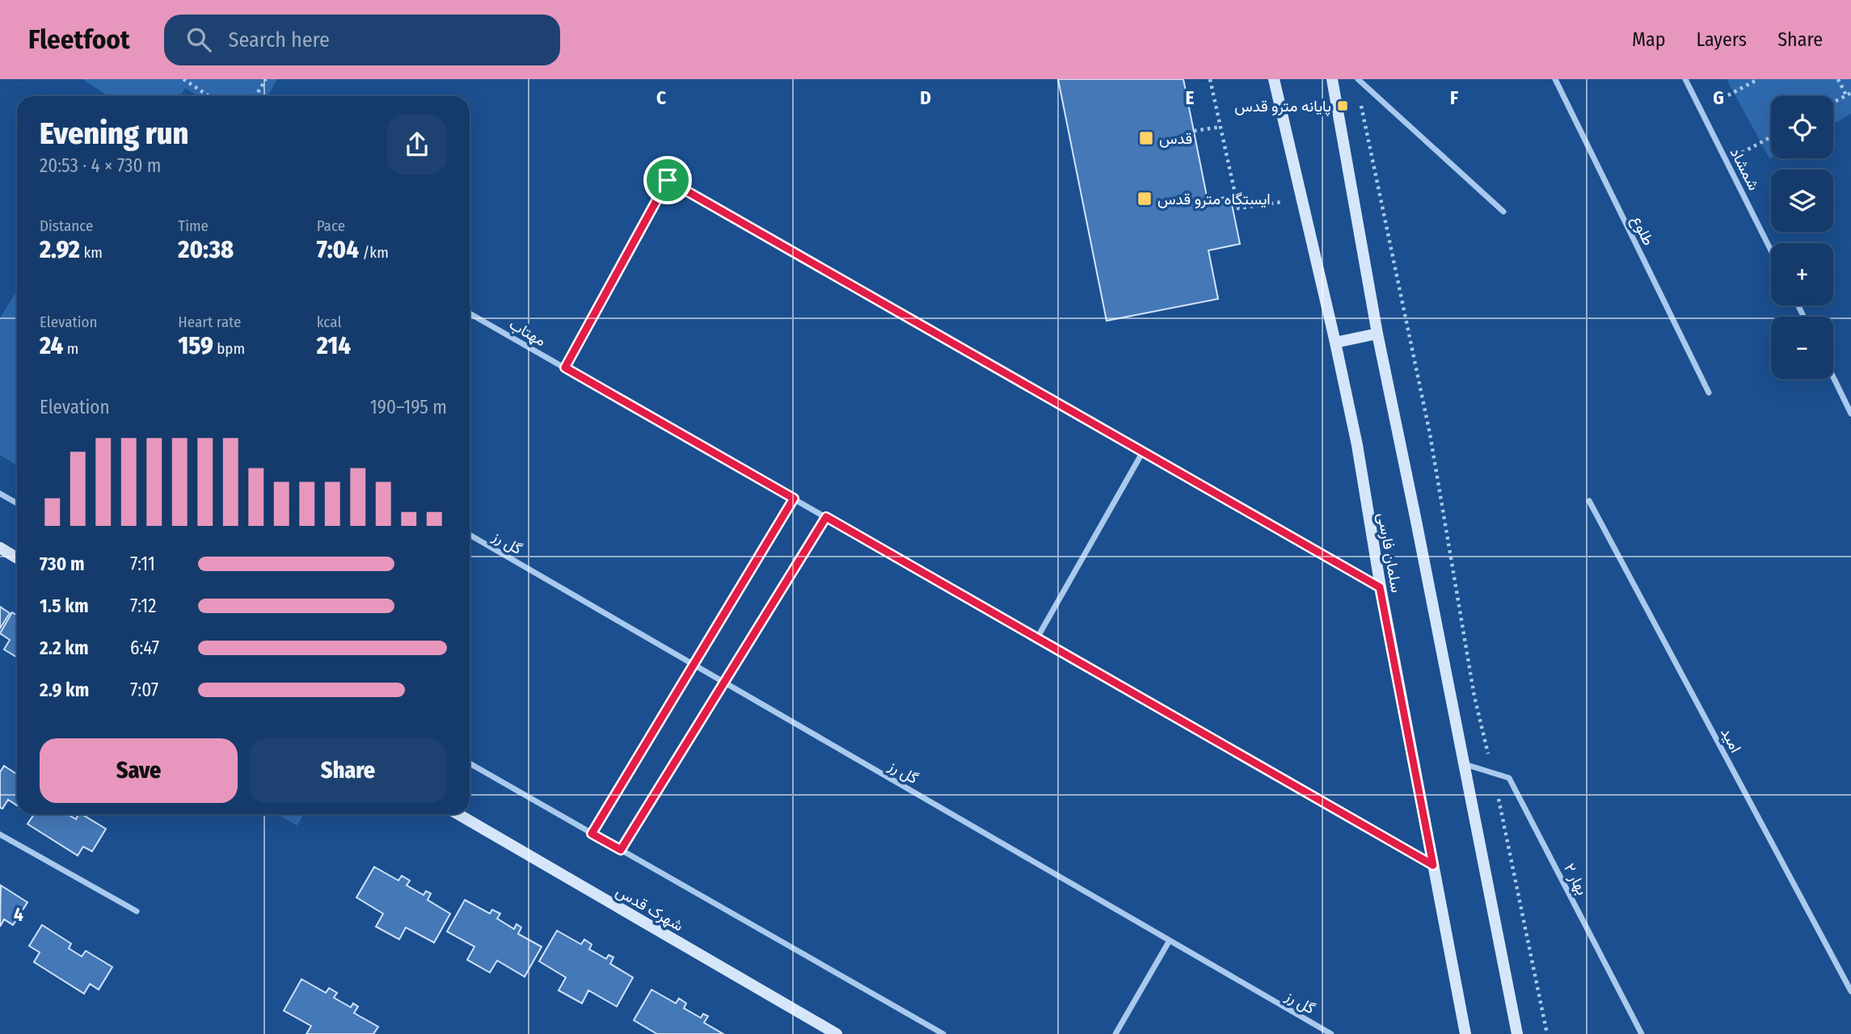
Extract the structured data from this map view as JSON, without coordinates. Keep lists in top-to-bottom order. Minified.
{"streets":{"main road":["سلمان فارسی","شهرک قدس"],"street":["شمشاد","طلوع","مهتاب","گل رز","امید","بهار ۲"]},"crossings":[["مهتاب","سلمان فارسی"],["سلمان فارسی","بهار ۲"]],"places":{"transit":["پایانه مترو قدس","قدس","ایستگاه مترو قدس"]},"page":{"header":"Fleetfoot","search":"Search here","nav":["Map","Layers","Share"],"map_buttons":["+","−"],"heading":["Evening run","20:53 · 4 × 730 m"],"stats":[["Distance","2.92 km"],["Time","20:38"],["Pace","7:04 /km"],["Elevation","24 m"],["Heart rate","159 bpm"],["kcal","214"]],"chart":["Elevation","190–195 m"],"list":[{"name":"730 m","note":"7:11"},{"name":"1.5 km","note":"7:12"},{"name":"2.2 km","note":"6:47"},{"name":"2.9 km","note":"7:07"}],"buttons":["Save","Share"]},"grid":{"columns":["C","D","E","F","G"],"rows":["4"]}}
